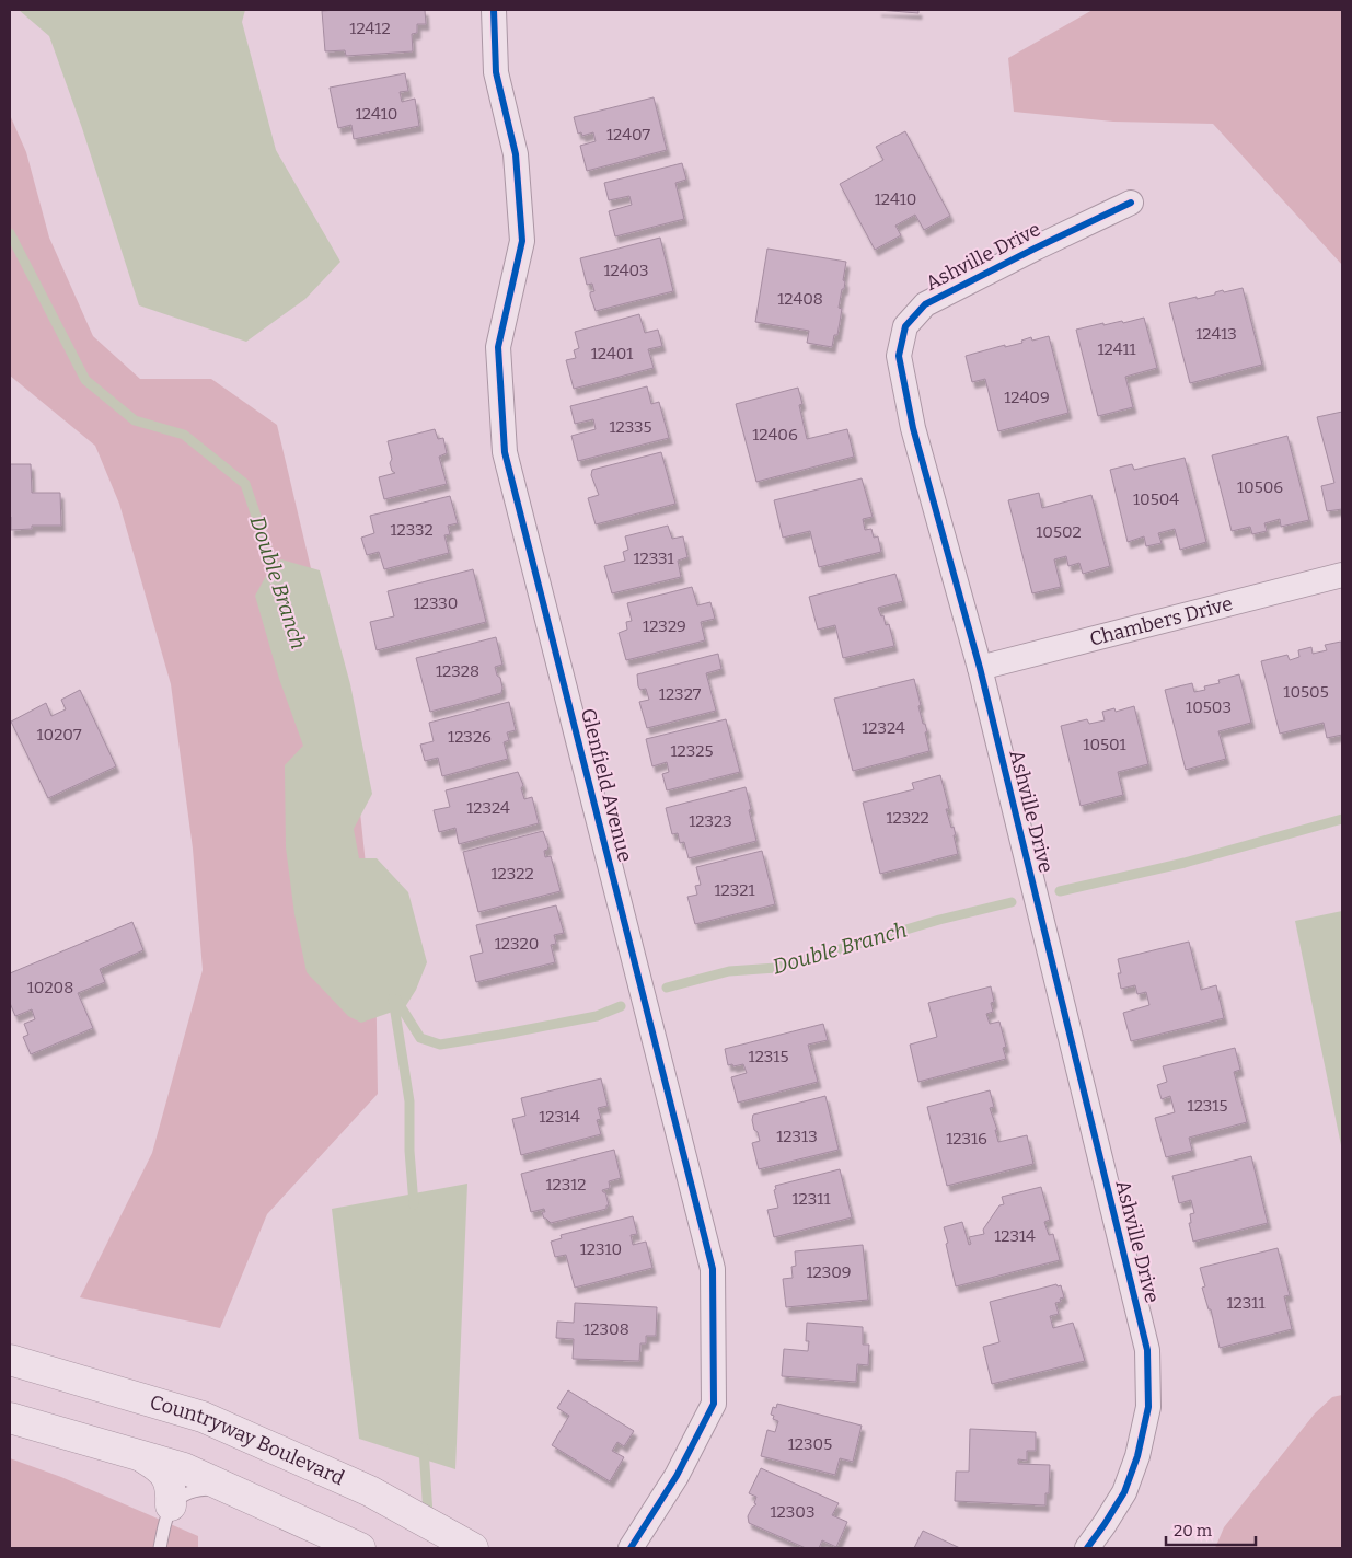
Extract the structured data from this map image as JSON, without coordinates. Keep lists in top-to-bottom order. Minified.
{"streets":{"street":["Ashville Drive","Chambers Drive","Glenfield Avenue","Countryway Boulevard"]},"crossings":[["Ashville Drive","Chambers Drive"]],"water":["Double Branch"],"house_numbers":["12412","12410","12407","12410","12403","12408","12413","12411","12401","12409","12335","12406","10506","10504","12332","10502","12331","12330","12329","12328","10505","12327","10503","12324","10207","12326","10501","12325","12324","12322","12323","12322","12321","12320","10208","12315","12315","12314","12313","12316","12312","12311","12314","12310","12309","12311","12308","12305","12303"],"scale_bar":"20 m"}
